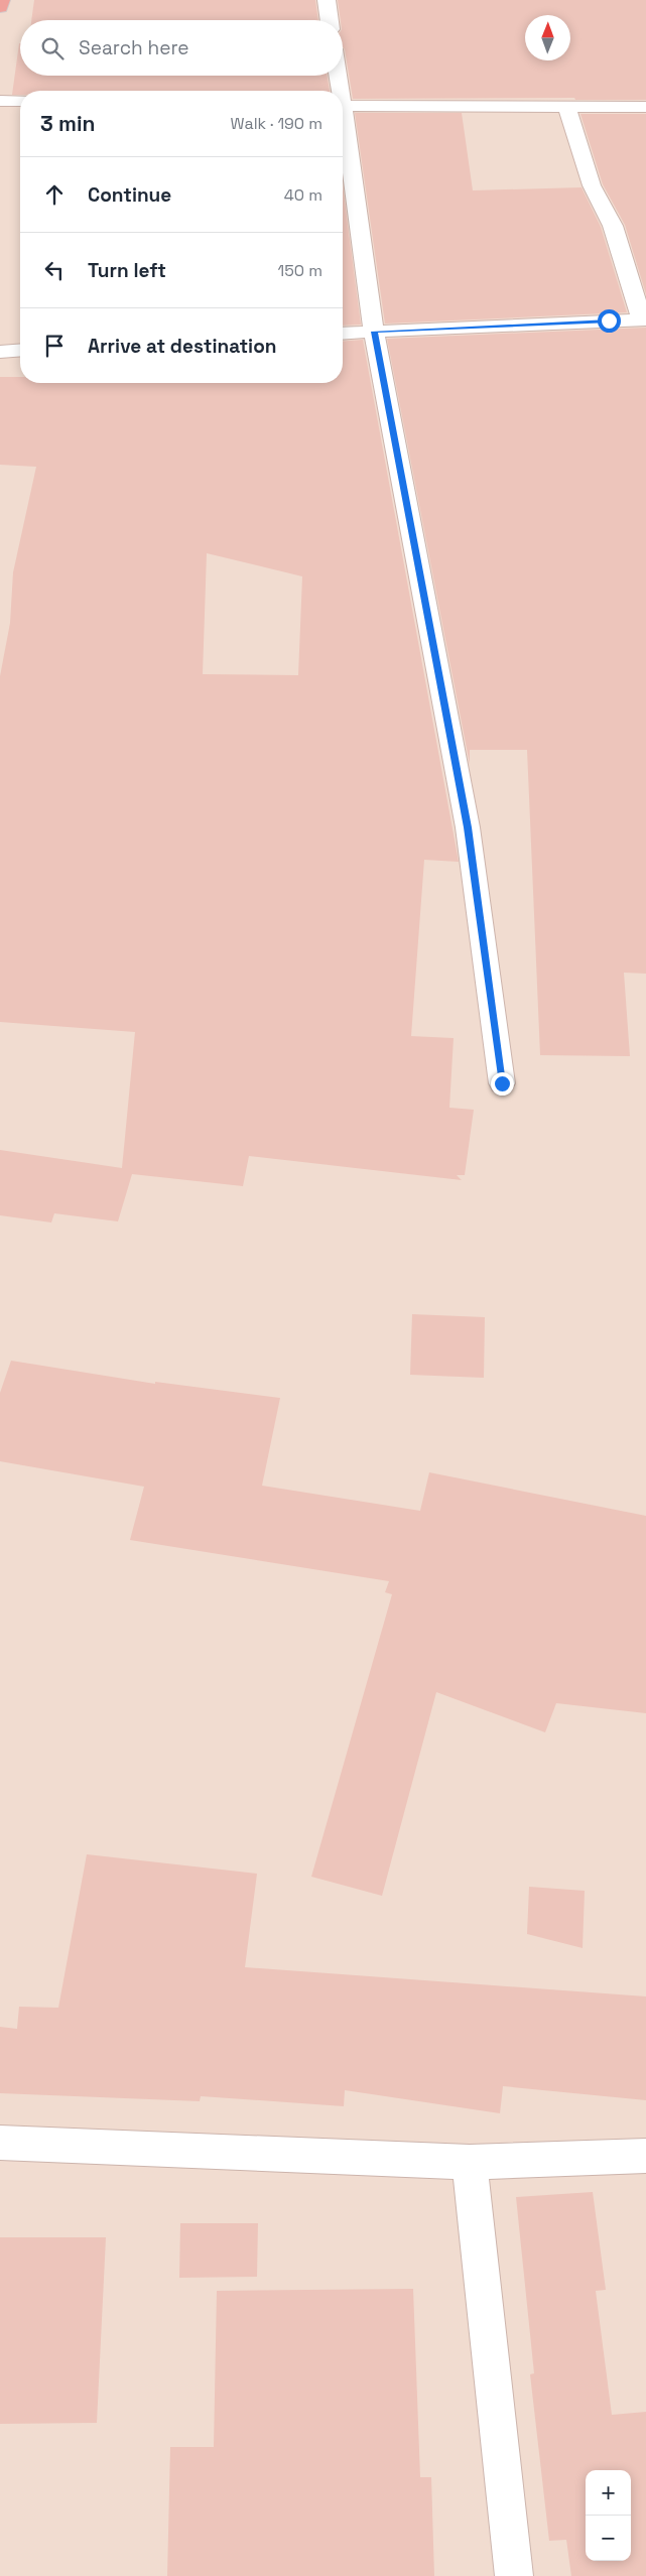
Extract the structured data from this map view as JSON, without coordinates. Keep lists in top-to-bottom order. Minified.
{"north":"top","page":{"search":"Search here","heading":["3 min","Walk · 190 m"],"list":[["Continue","40 m"],["Turn left","150 m"],"Arrive at destination"],"map_buttons":["+","−"]}}
